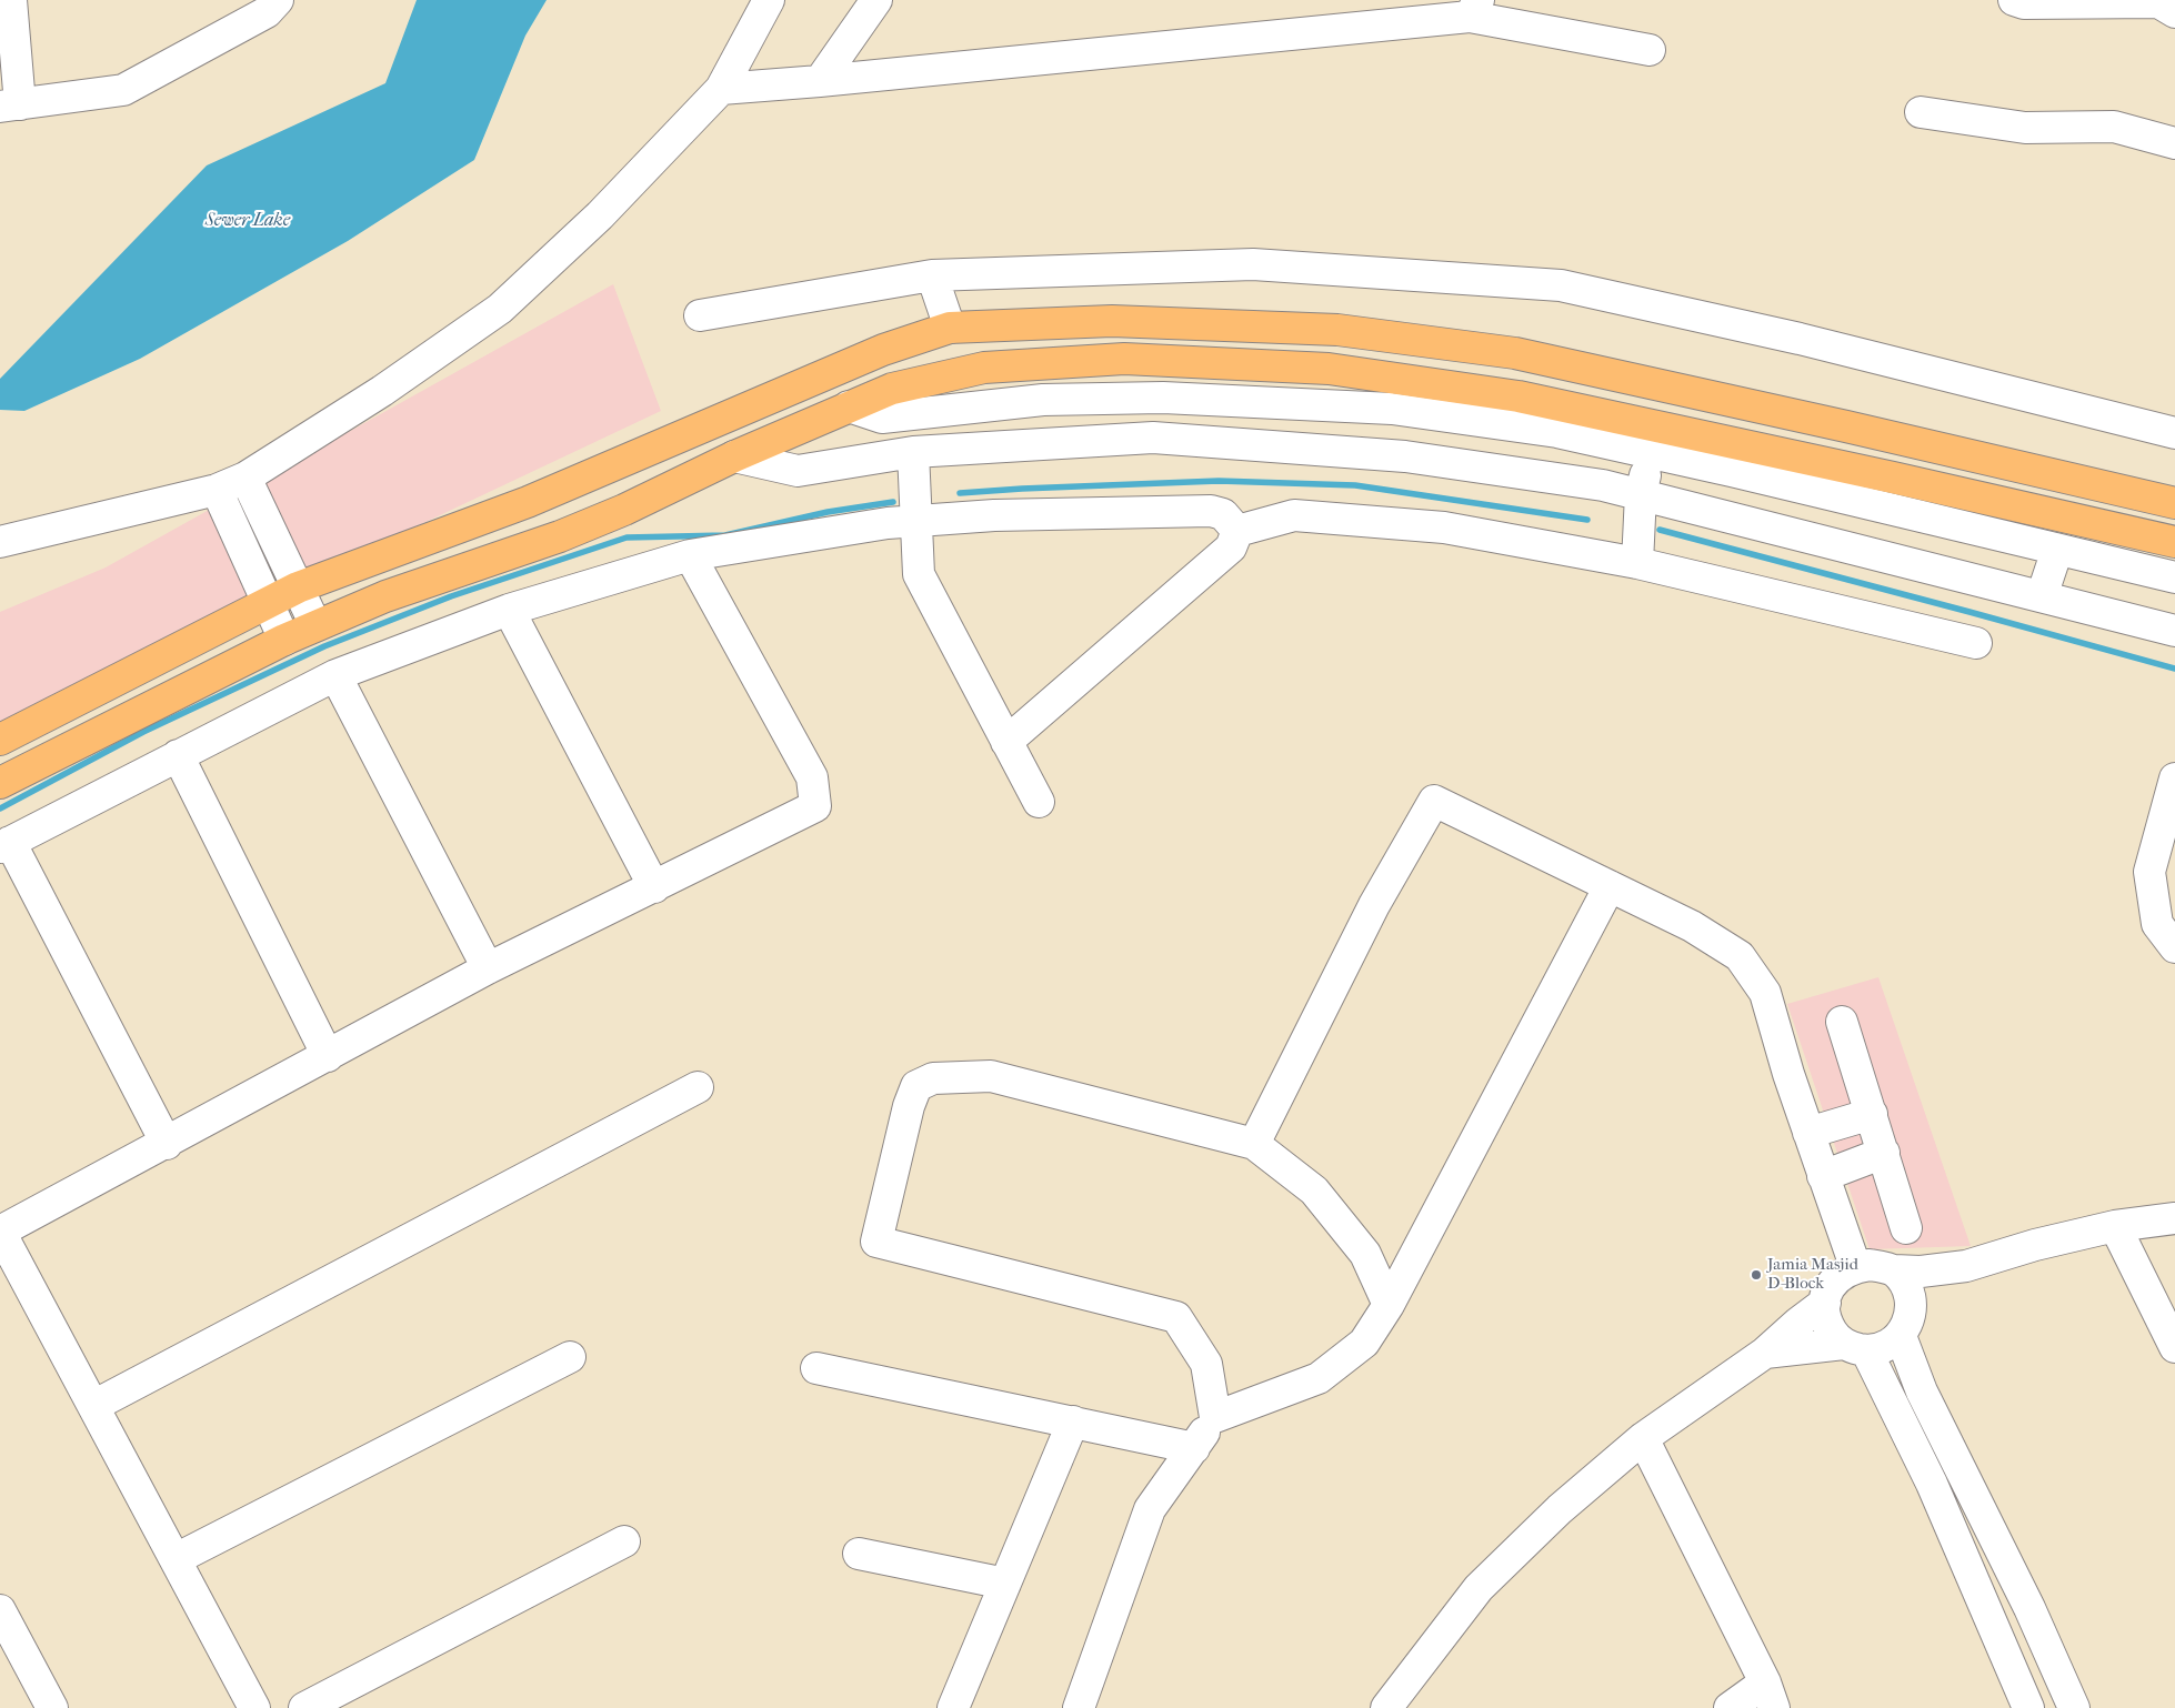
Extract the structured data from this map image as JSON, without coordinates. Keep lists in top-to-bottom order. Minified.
{"water":["Sewer Lake"],"places":["Jamia Masjid D-Block"]}
